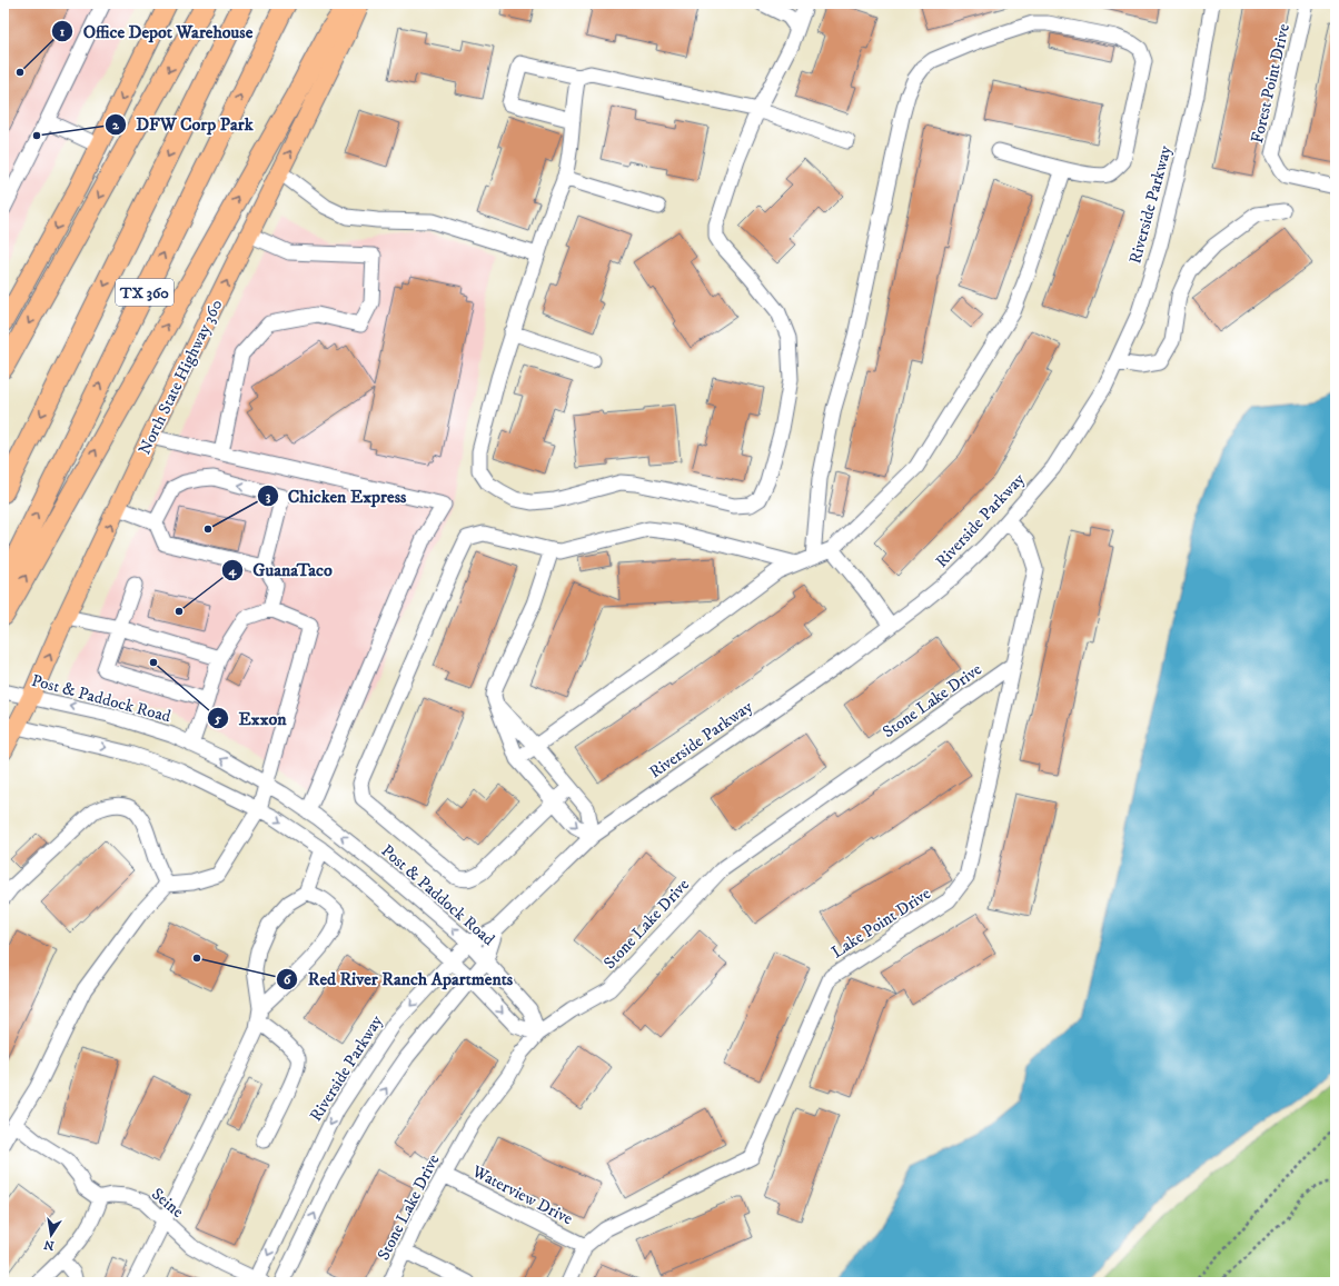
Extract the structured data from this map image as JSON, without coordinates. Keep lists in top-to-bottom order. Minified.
{"streets":{"highway":["TX 360"],"main road":["North State Highway 360"],"street":["Forest Point Drive","Riverside Parkway","Post & Paddock Road","Stone Lake Drive","Lake Point Drive","Waterview Drive","Seine"]},"crossings":[["Riverside Parkway","Post & Paddock Road"],["Riverside Parkway","Lake Point Drive"],["Riverside Parkway","Seine"],["North State Highway 360","Post & Paddock Road"],["Post & Paddock Road","Stone Lake Drive"],["Stone Lake Drive","Lake Point Drive"],["Stone Lake Drive","Waterview Drive"],["Lake Point Drive","Waterview Drive"]],"one_way":["North State Highway 360"],"places":["Office Depot Warehouse","DFW Corp Park","Chicken Express","GuanaTaco","Exxon","Red River Ranch Apartments"],"north":"bottom"}
